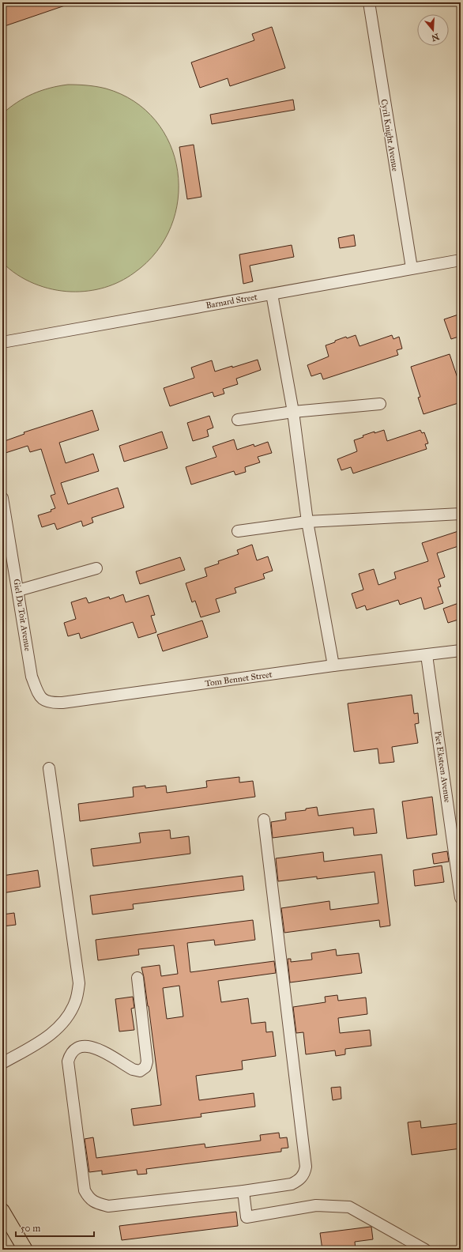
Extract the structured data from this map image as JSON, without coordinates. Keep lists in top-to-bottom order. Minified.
{"streets":{"street":["Cyril Knight Avenue","Barnard Street","Giel Du Toit Avenue","Tom Bennet Street","Piet Eksteen Avenue"]},"crossings":[["Cyril Knight Avenue","Barnard Street"],["Giel Du Toit Avenue","Tom Bennet Street"],["Tom Bennet Street","Piet Eksteen Avenue"]],"scale_bar":"50 m","north":"bottom"}
